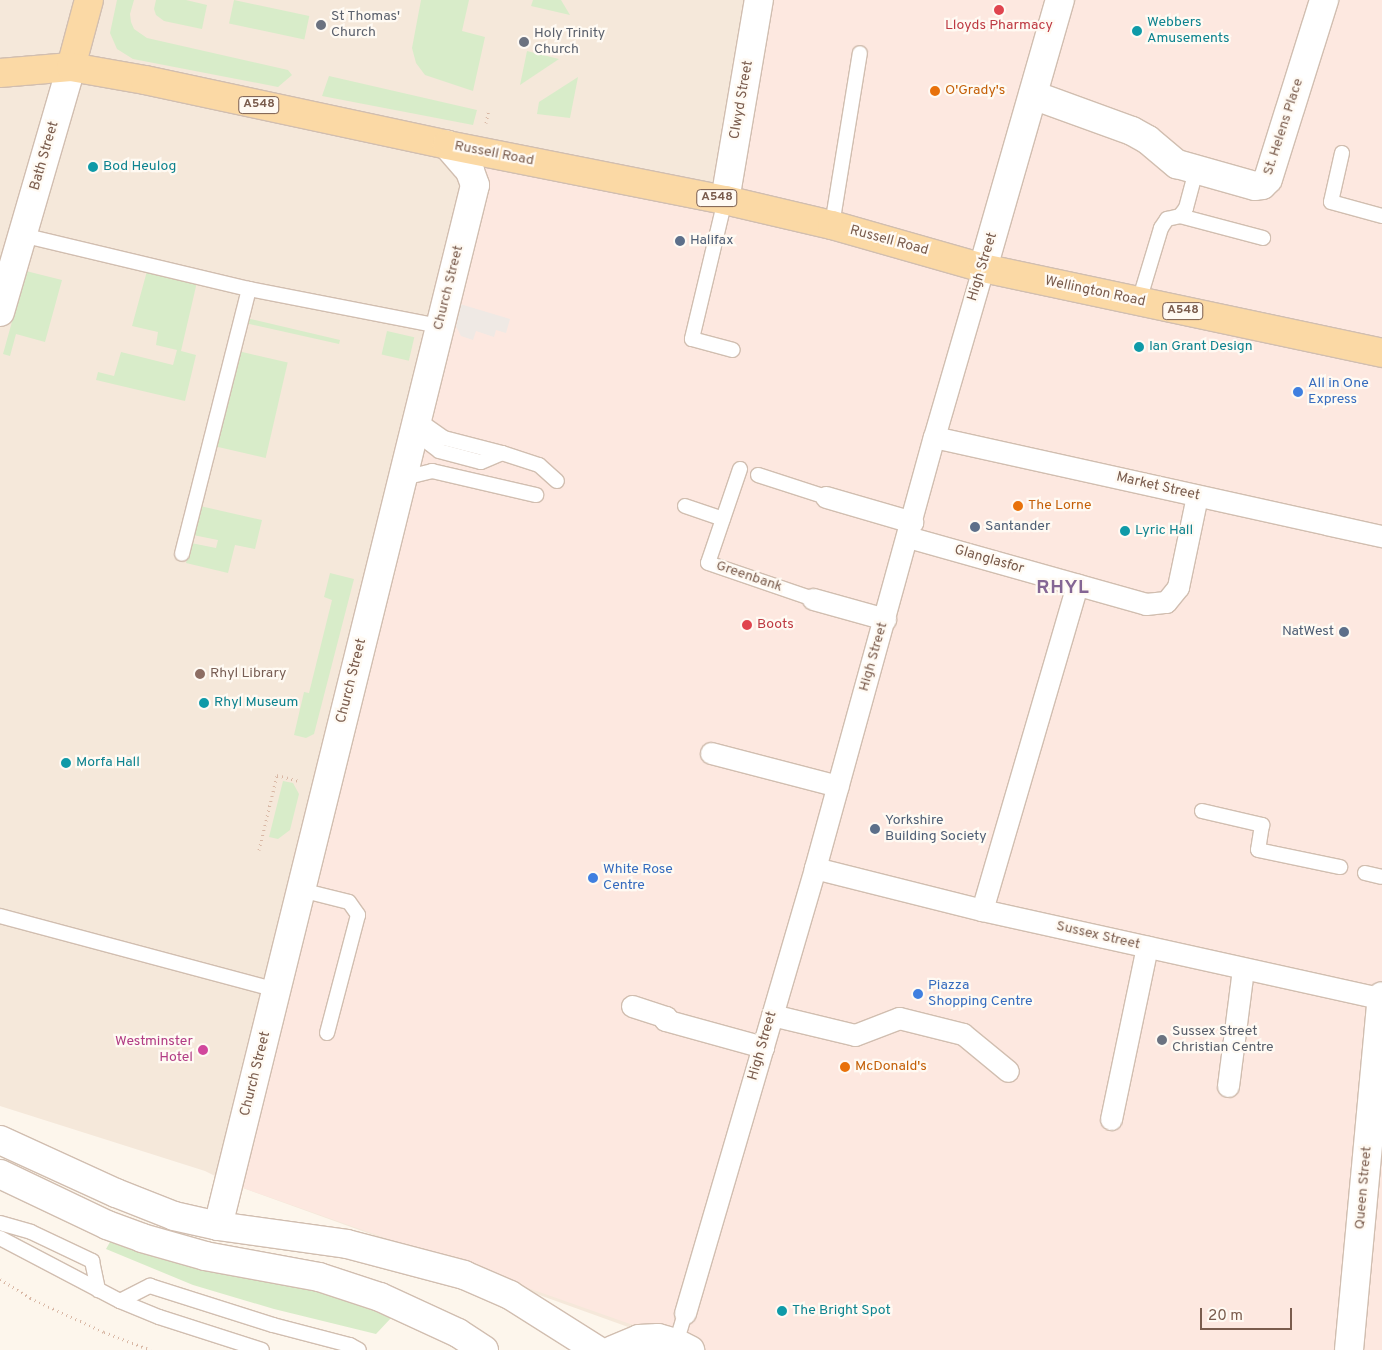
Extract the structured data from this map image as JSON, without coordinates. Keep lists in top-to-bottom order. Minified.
{"streets":{"main road":["A548","Russell Road","Bath Street","Wellington Road"],"street":["Clwyd Street","St. Helens Place","High Street","Church Street","Market Street","Glanglasfor","Greenbank","Sussex Street","Queen Street"]},"crossings":[["Clwyd Street","Russell Road"],["St. Helens Place","High Street"],["Russell Road","Bath Street"],["Russell Road","High Street"],["Russell Road","Church Street"],["Russell Road","Wellington Road"],["High Street","Wellington Road"],["High Street","Market Street"],["High Street","Glanglasfor"],["High Street","Greenbank"],["High Street","Sussex Street"],["Market Street","Glanglasfor"],["Sussex Street","Queen Street"]],"districts":["RHYL"],"places":["Lloyds Pharmacy","St Thomas' Church","Webbers Amusements","Holy Trinity Church","O'Grady's","Bod Heulog","Halifax","Ian Grant Design","All in One Express","The Lorne","Santander","Lyric Hall","Boots","NatWest","Rhyl Library","Rhyl Museum","Morfa Hall","Yorkshire Building Society","White Rose Centre","Piazza Shopping Centre","Sussex Street Christian Centre","Westminster Hotel","McDonald's","The Bright Spot"],"scale_bar":"20 m"}
